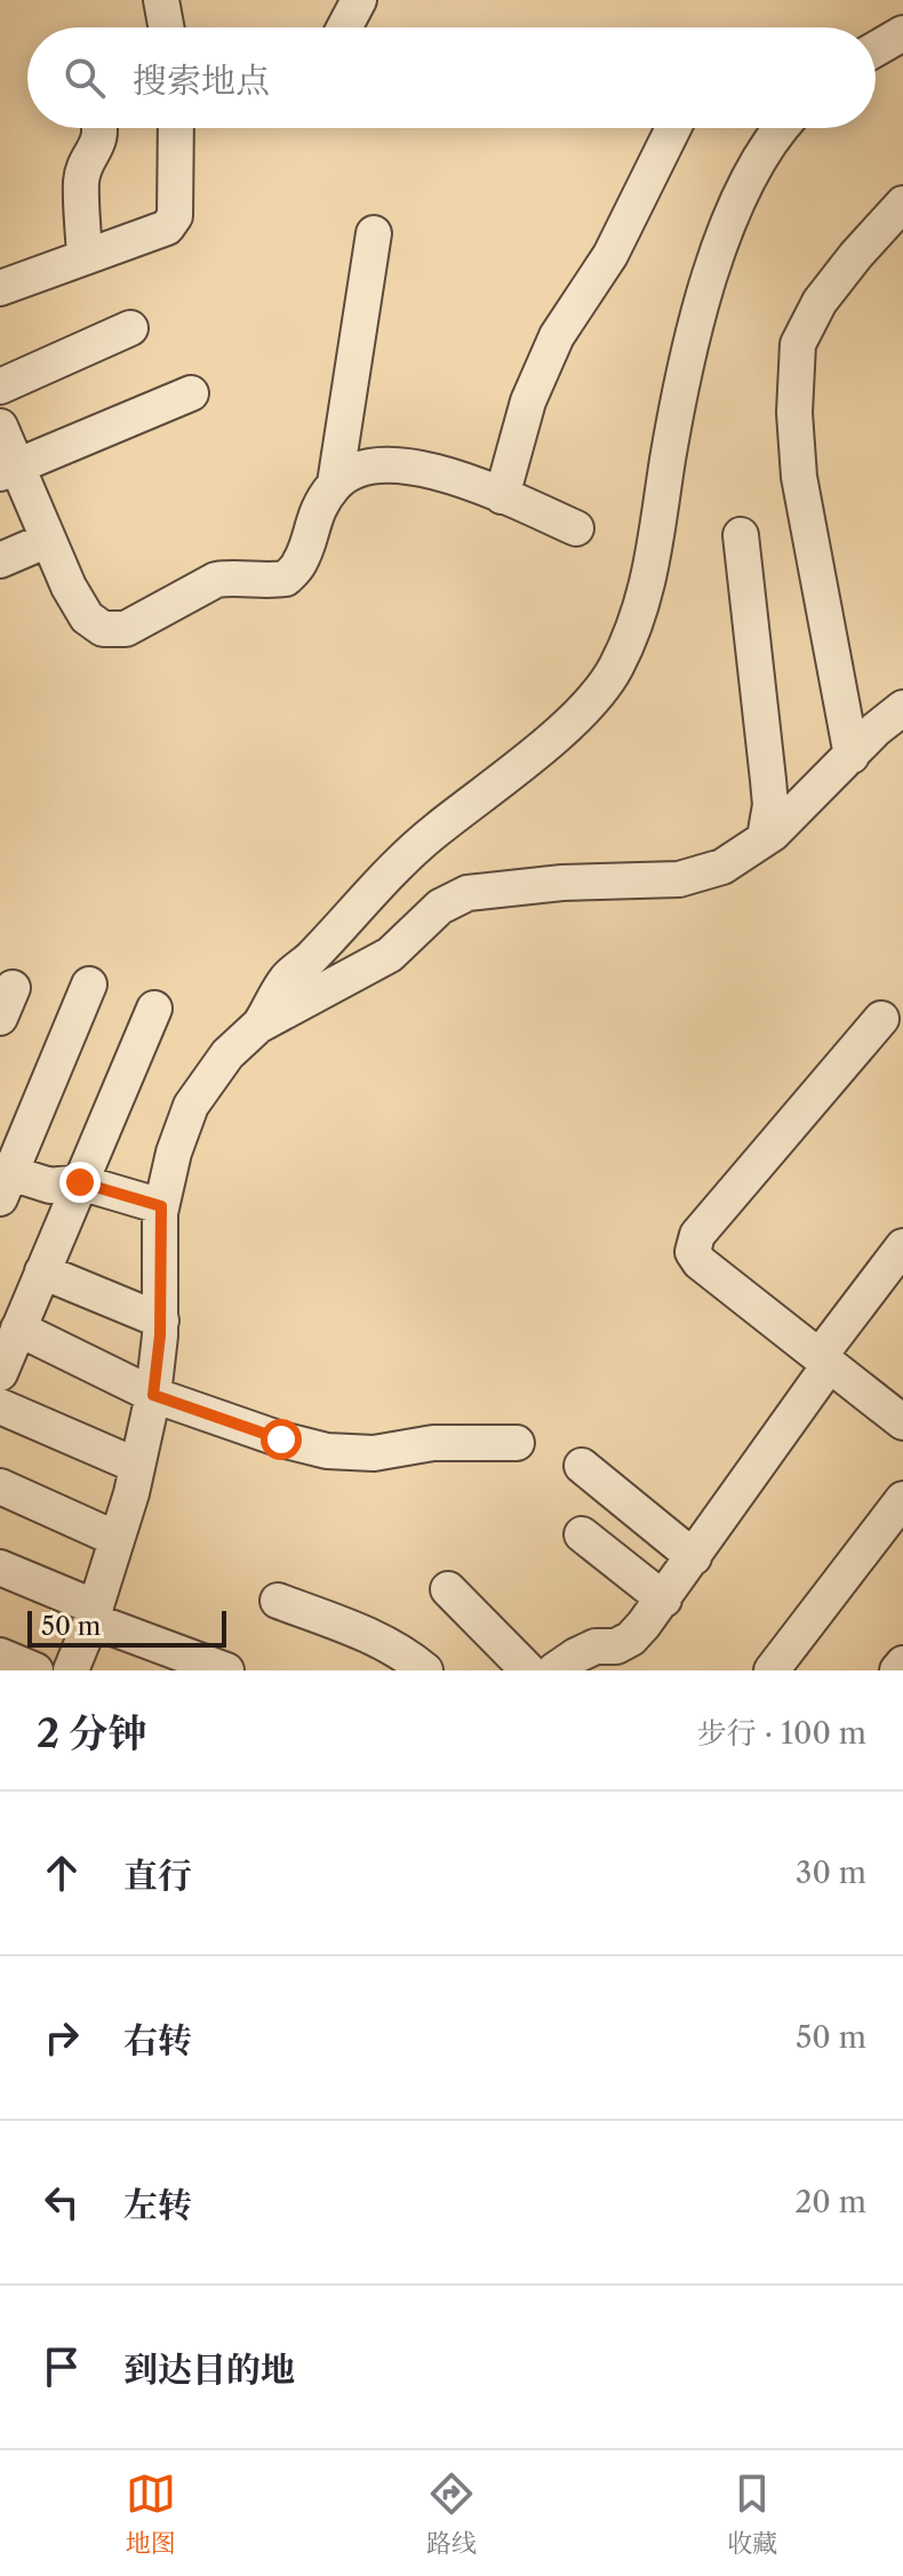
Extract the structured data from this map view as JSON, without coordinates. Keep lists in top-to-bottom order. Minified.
{"scale_bar":"50 m","page":{"search":"搜索地点","scale":"50 m","heading":["2 分钟","步行 · 100 m"],"list":[["直行","30 m"],["右转","50 m"],["左转","20 m"],"到达目的地"],"nav":["地图","路线","收藏"]}}
